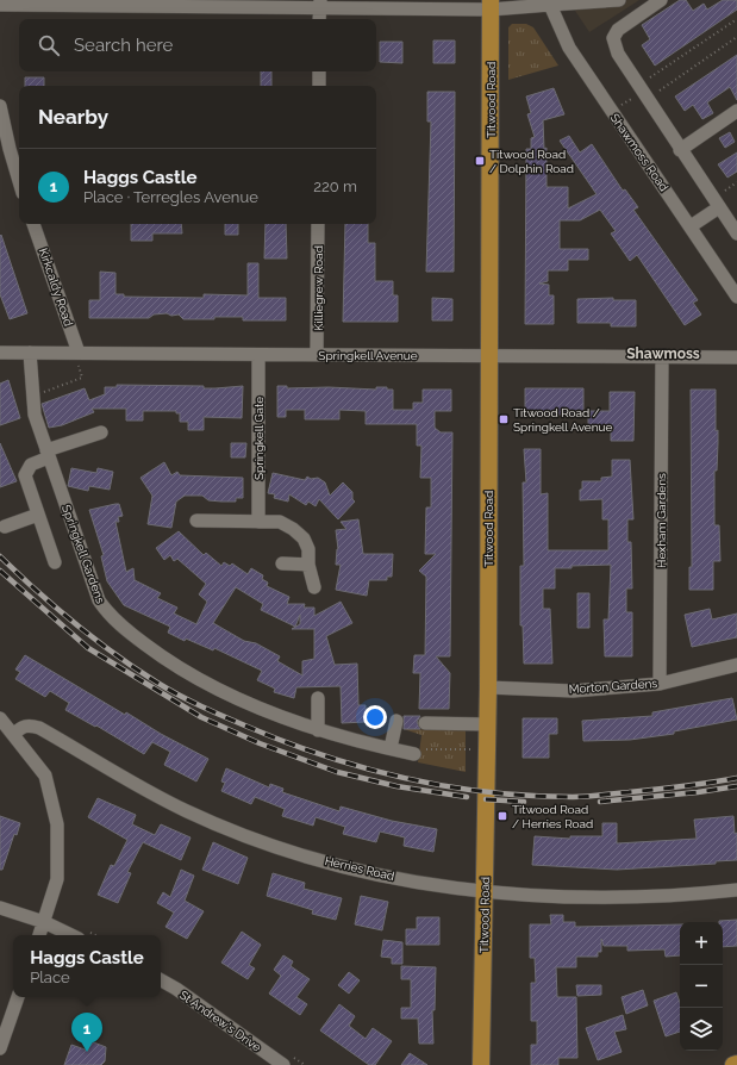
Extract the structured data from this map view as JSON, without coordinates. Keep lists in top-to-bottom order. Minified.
{"streets":{"main road":["Titwood Road"],"street":["Shawmoss Road","Kirkcaldy Road","Killiegrew Road","Springkell Avenue","Springkell Gate","Hexham Gardens","Springkell Gardens","Morton Gardens","Herries Road","St Andrew's Drive"]},"crossings":[["Titwood Road","Springkell Avenue"],["Titwood Road","Morton Gardens"],["Titwood Road","Herries Road"],["Kirkcaldy Road","Springkell Avenue"],["Killiegrew Road","Springkell Avenue"],["Springkell Avenue","Springkell Gate"],["Springkell Avenue","Hexham Gardens"],["Springkell Avenue","Springkell Gardens"],["Hexham Gardens","Morton Gardens"]],"districts":["Shawmoss"],"places":{"transit":["Titwood Road / Dolphin Road","Titwood Road / Springkell Avenue","Titwood Road / Herries Road"]},"page":{"search":"Search here","heading":"Nearby","list":[{"mark":"1","name":"Haggs Castle","note":"Place · Terregles Avenue","value":"220 m"}],"map_buttons":["+","−"],"popup":["Haggs Castle","Place"],"pins":"1"}}
